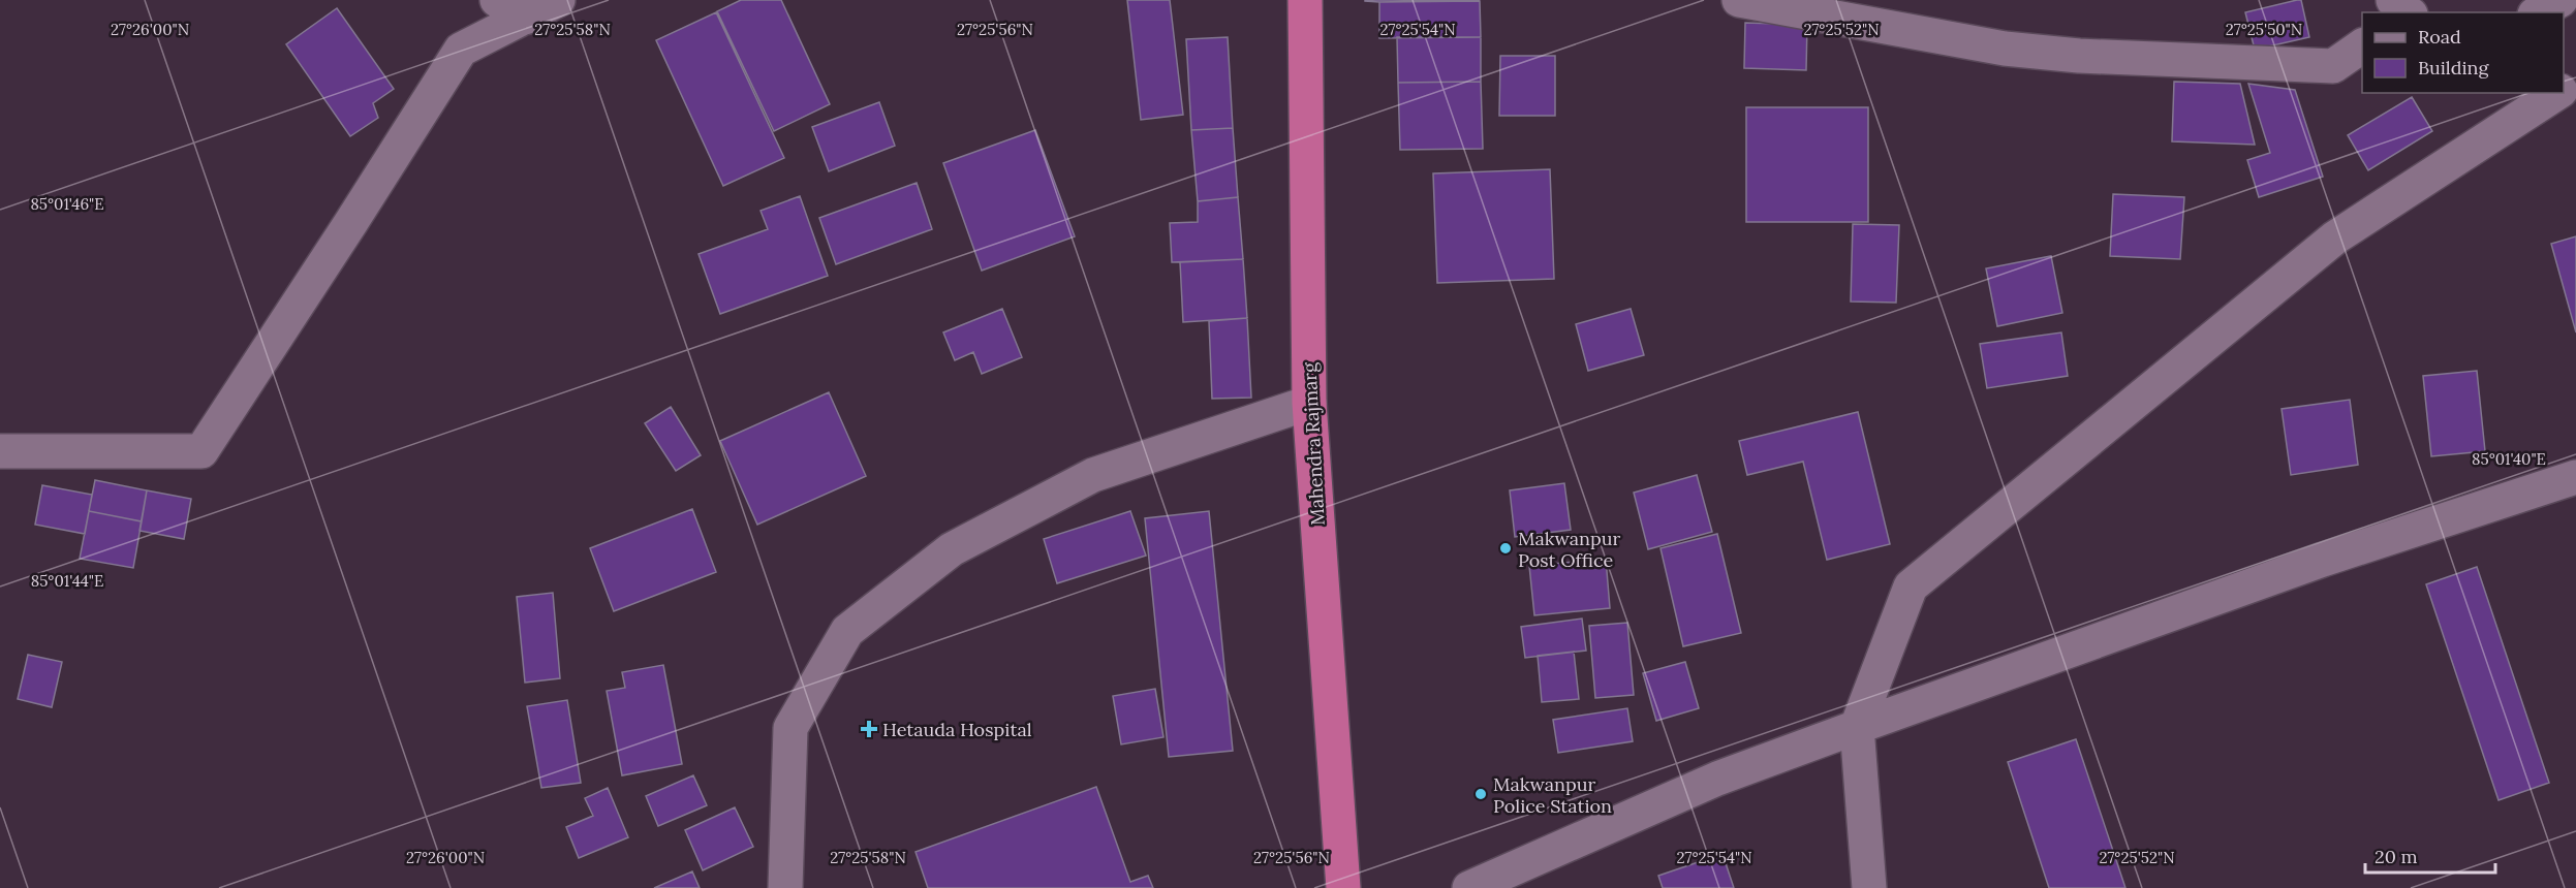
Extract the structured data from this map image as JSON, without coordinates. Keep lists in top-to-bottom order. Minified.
{"streets":{"highway":["Mahendra Rajmarg"]},"places":{"other":["Makwanpur Post Office","Makwanpur Police Station"],"health":["Hetauda Hospital"]},"legend":["Road","Building"],"scale_bar":"20 m","coordinates":["27°26'00\"N","27°25'58\"N","27°25'56\"N","27°25'54\"N","27°25'52\"N","27°25'50\"N","85°01'46\"E","85°01'40\"E","85°01'44\"E"]}
